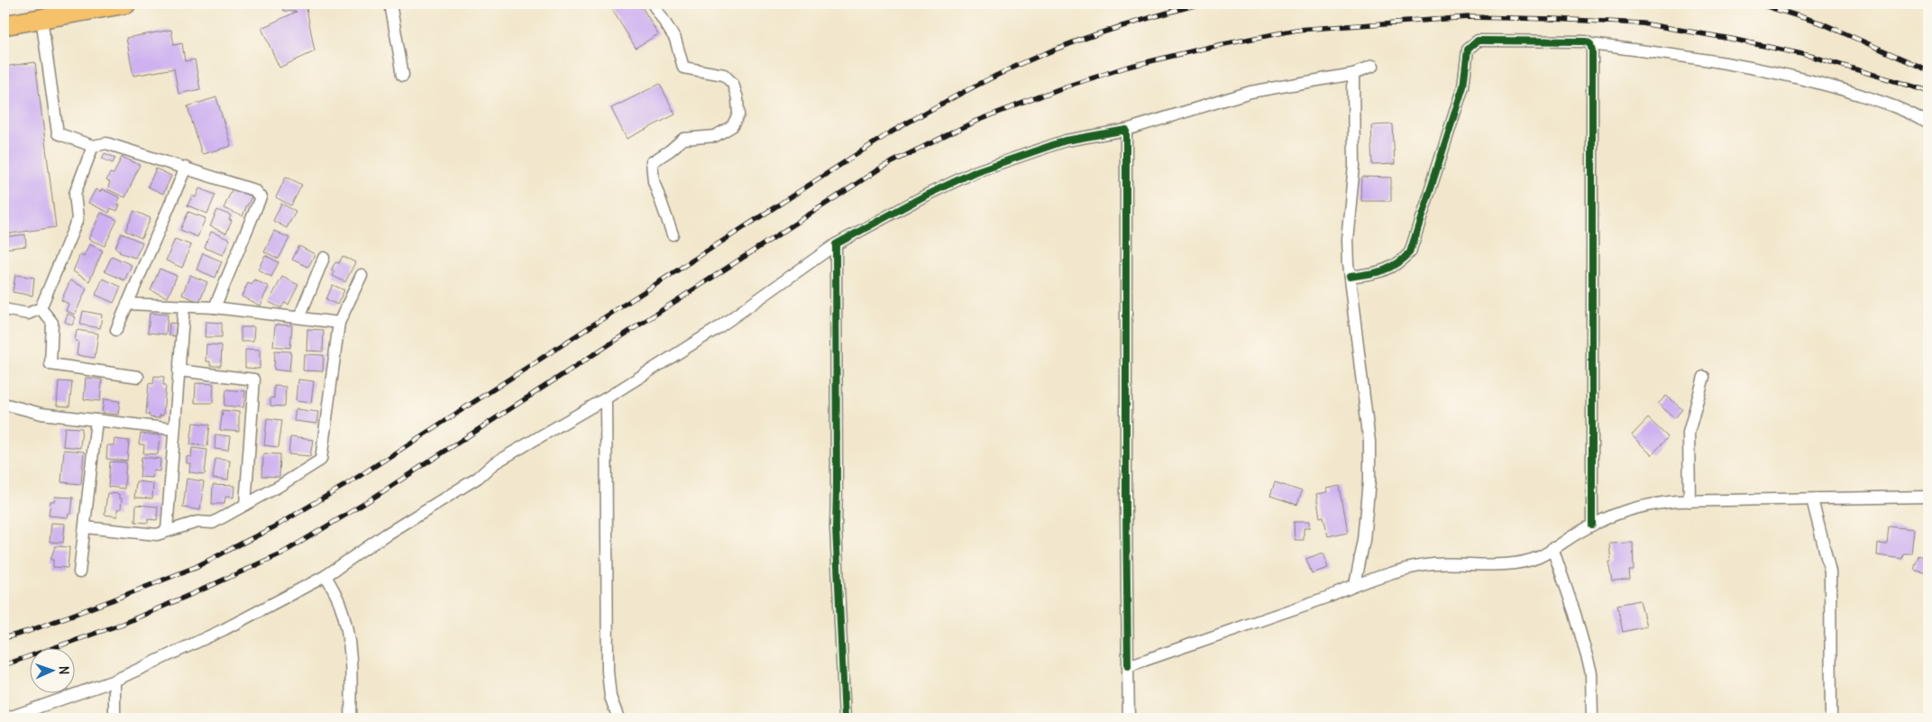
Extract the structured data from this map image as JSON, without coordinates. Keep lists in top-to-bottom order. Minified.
{"north":"right"}
